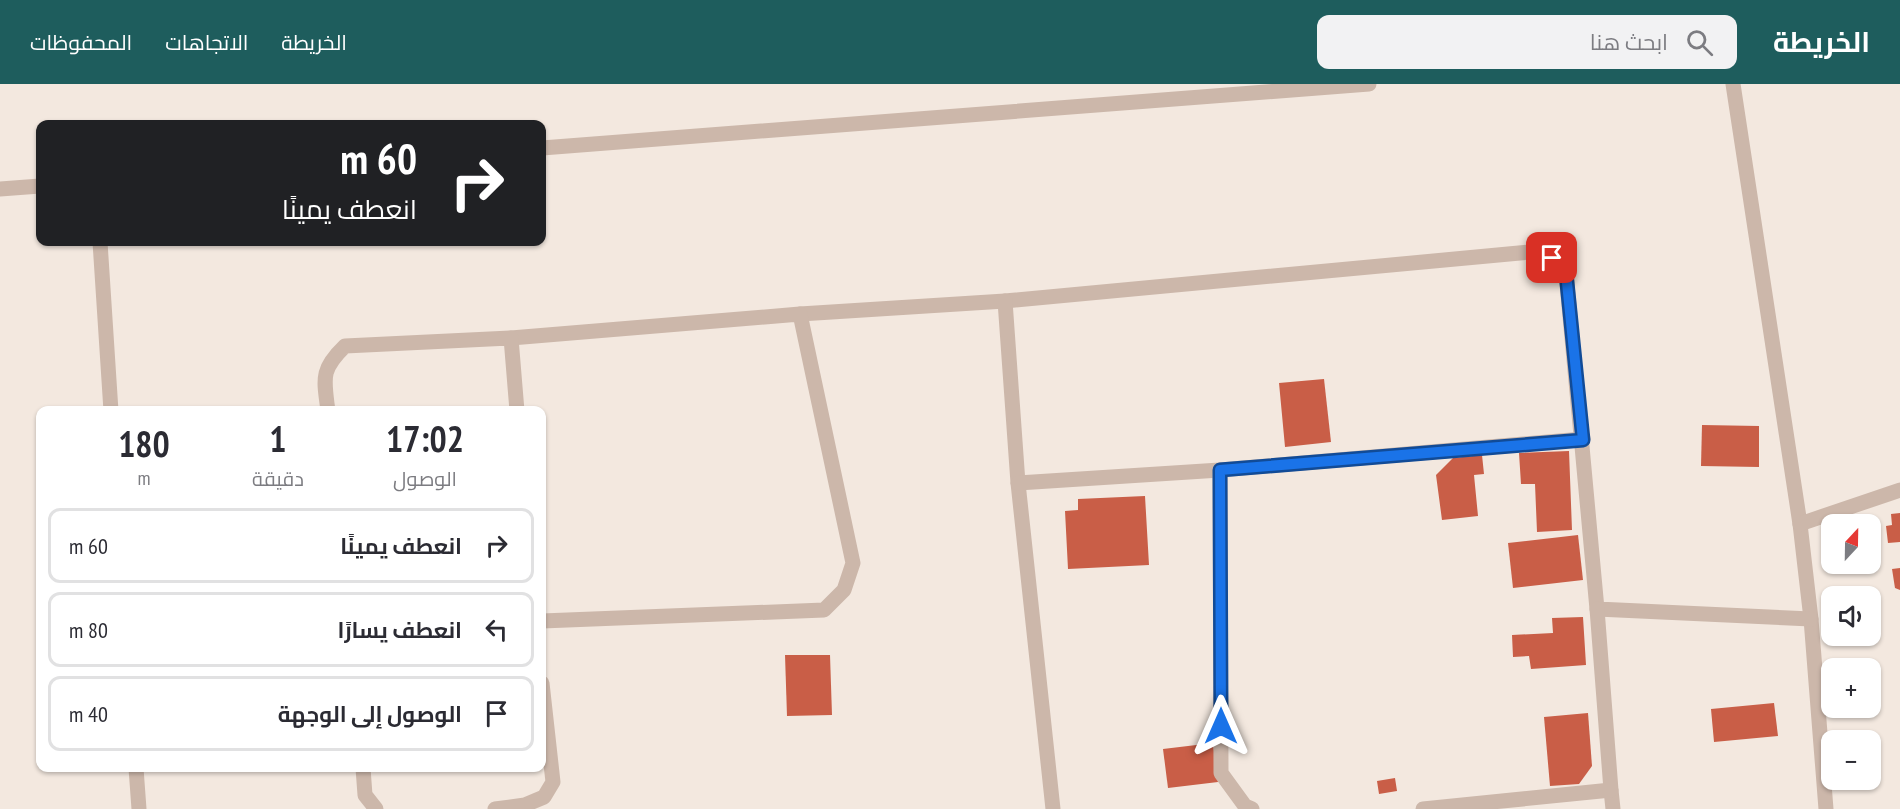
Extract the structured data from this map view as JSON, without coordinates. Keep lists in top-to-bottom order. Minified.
{"north":"top","page":{"header":"الخريطة","search":"ابحث هنا","nav":["الخريطة","الاتجاهات","المحفوظات"],"turn":["60 m","انعطف يمينًا"],"eta":["17:02","الوصول","1","دقيقة","180","m"],"list":[{"name":"انعطف يمينًا","value":"60 m"},{"name":"انعطف يسارًا","value":"80 m"},{"name":"الوصول إلى الوجهة","value":"40 m"}],"map_buttons":["+","−"]}}
